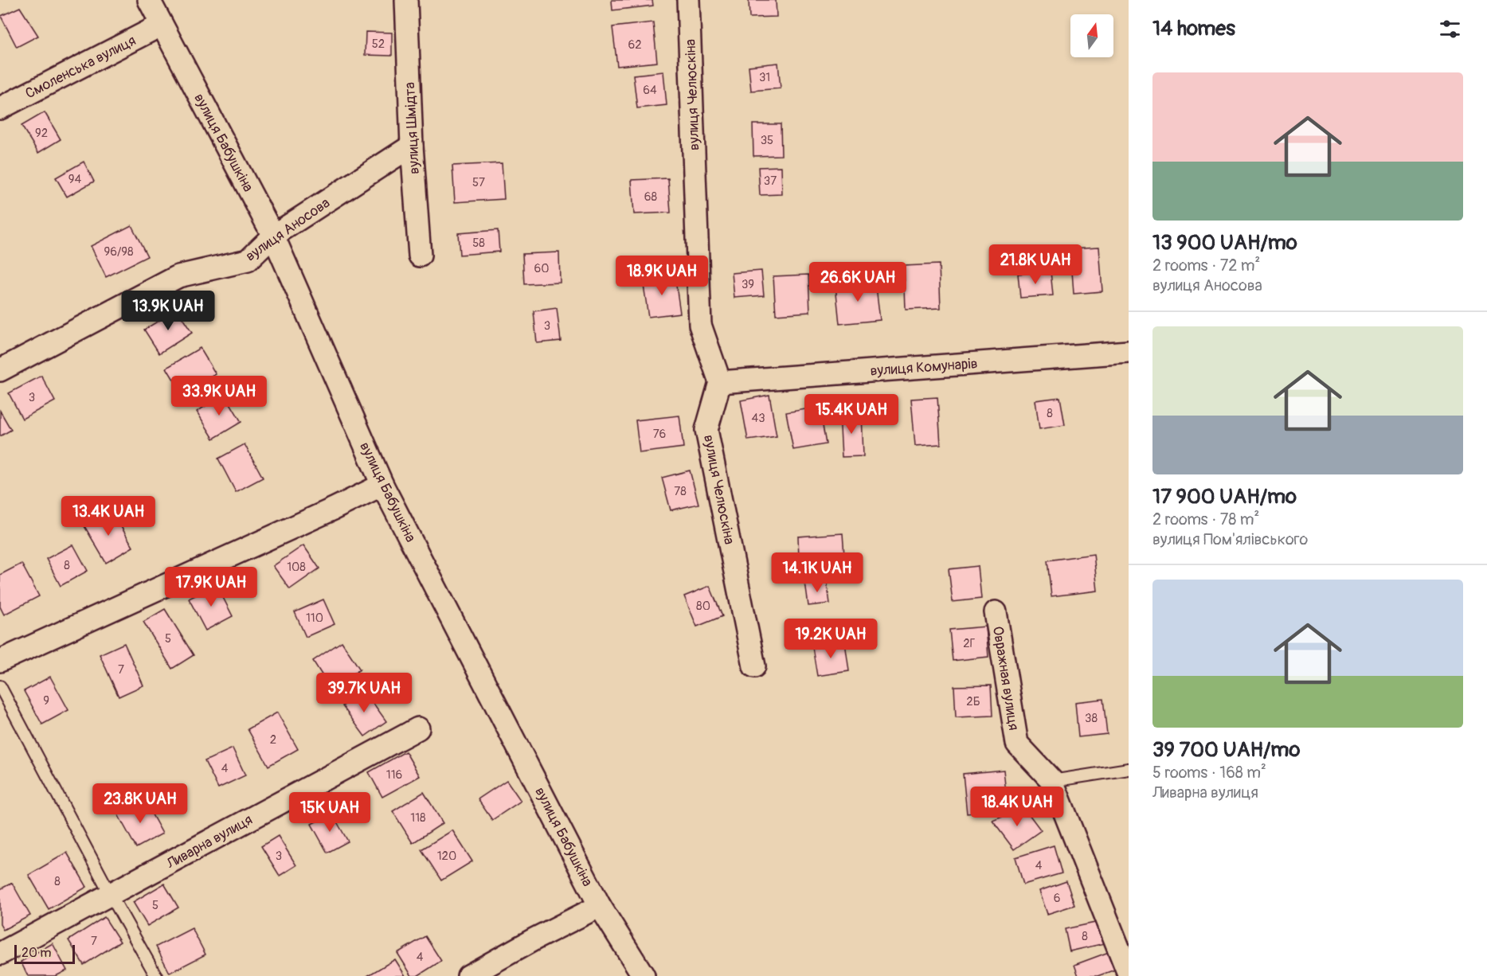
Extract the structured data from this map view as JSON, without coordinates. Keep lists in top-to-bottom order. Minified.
{"streets":{"street":["Смоленська вулиця","вулиця Челюскіна","вулиця Шмідта","вулиця Бабушкіна","вулиця Аносова","вулиця Комунарів","Овражная вулиця","Ливарна вулиця"]},"crossings":[["Смоленська вулиця","вулиця Бабушкіна"],["вулиця Челюскіна","вулиця Комунарів"],["вулиця Шмідта","вулиця Аносова"],["вулиця Бабушкіна","вулиця Аносова"]],"house_numbers":["52","62","31","64","92","35","94","37","57","68","58","96/98","60","39","3","3","8","43","76","78","8","108","80","110","5","2Г","7","9","2Б","38","2","4","116","118","3","120","4","8","6","5","8","7","4"],"scale_bar":"20 m","north":"top","page":{"heading":"14 homes","list":[{"name":"13 900 UAH/mo","note":"2 rooms · 72 m² · вулиця Аносова"},{"name":"17 900 UAH/mo","note":"2 rooms · 78 m² · вулиця Пом'ялівського"},{"name":"39 700 UAH/mo","note":"5 rooms · 168 m² · Ливарна вулиця"}],"price":["21.8K UAH","18.9K UAH","26.6K UAH","13.9K UAH","33.9K UAH","15.4K UAH","13.4K UAH","14.1K UAH","17.9K UAH","19.2K UAH","39.7K UAH","23.8K UAH","18.4K UAH","15K UAH"],"scale":"20 m"}}
